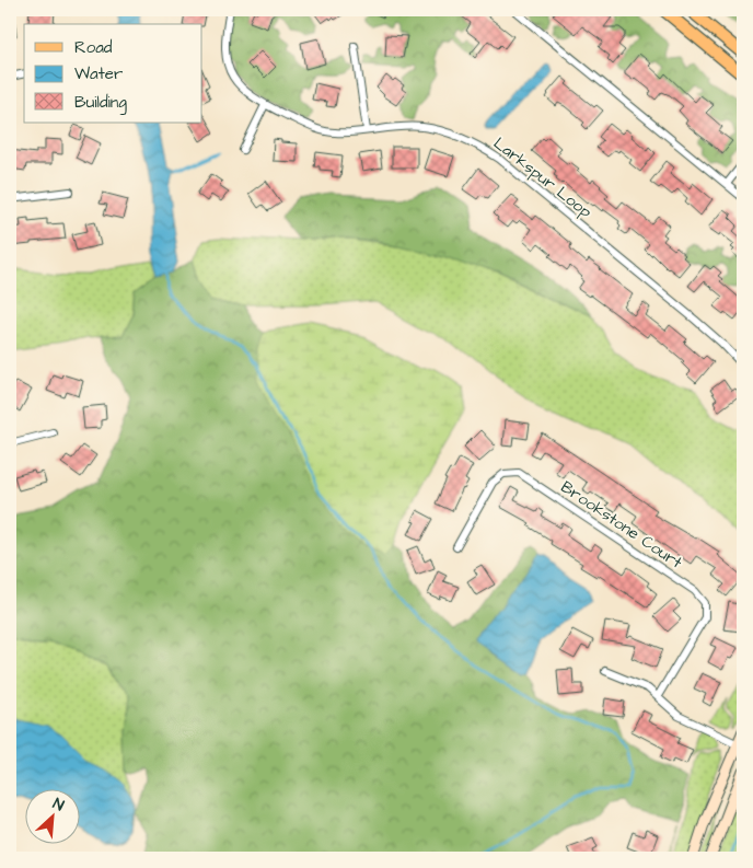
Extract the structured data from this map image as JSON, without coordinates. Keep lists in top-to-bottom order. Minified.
{"streets":{"street":["Larkspur Loop","Brookstone Court"]},"legend":["Road","Water","Building"],"north":"top right"}
